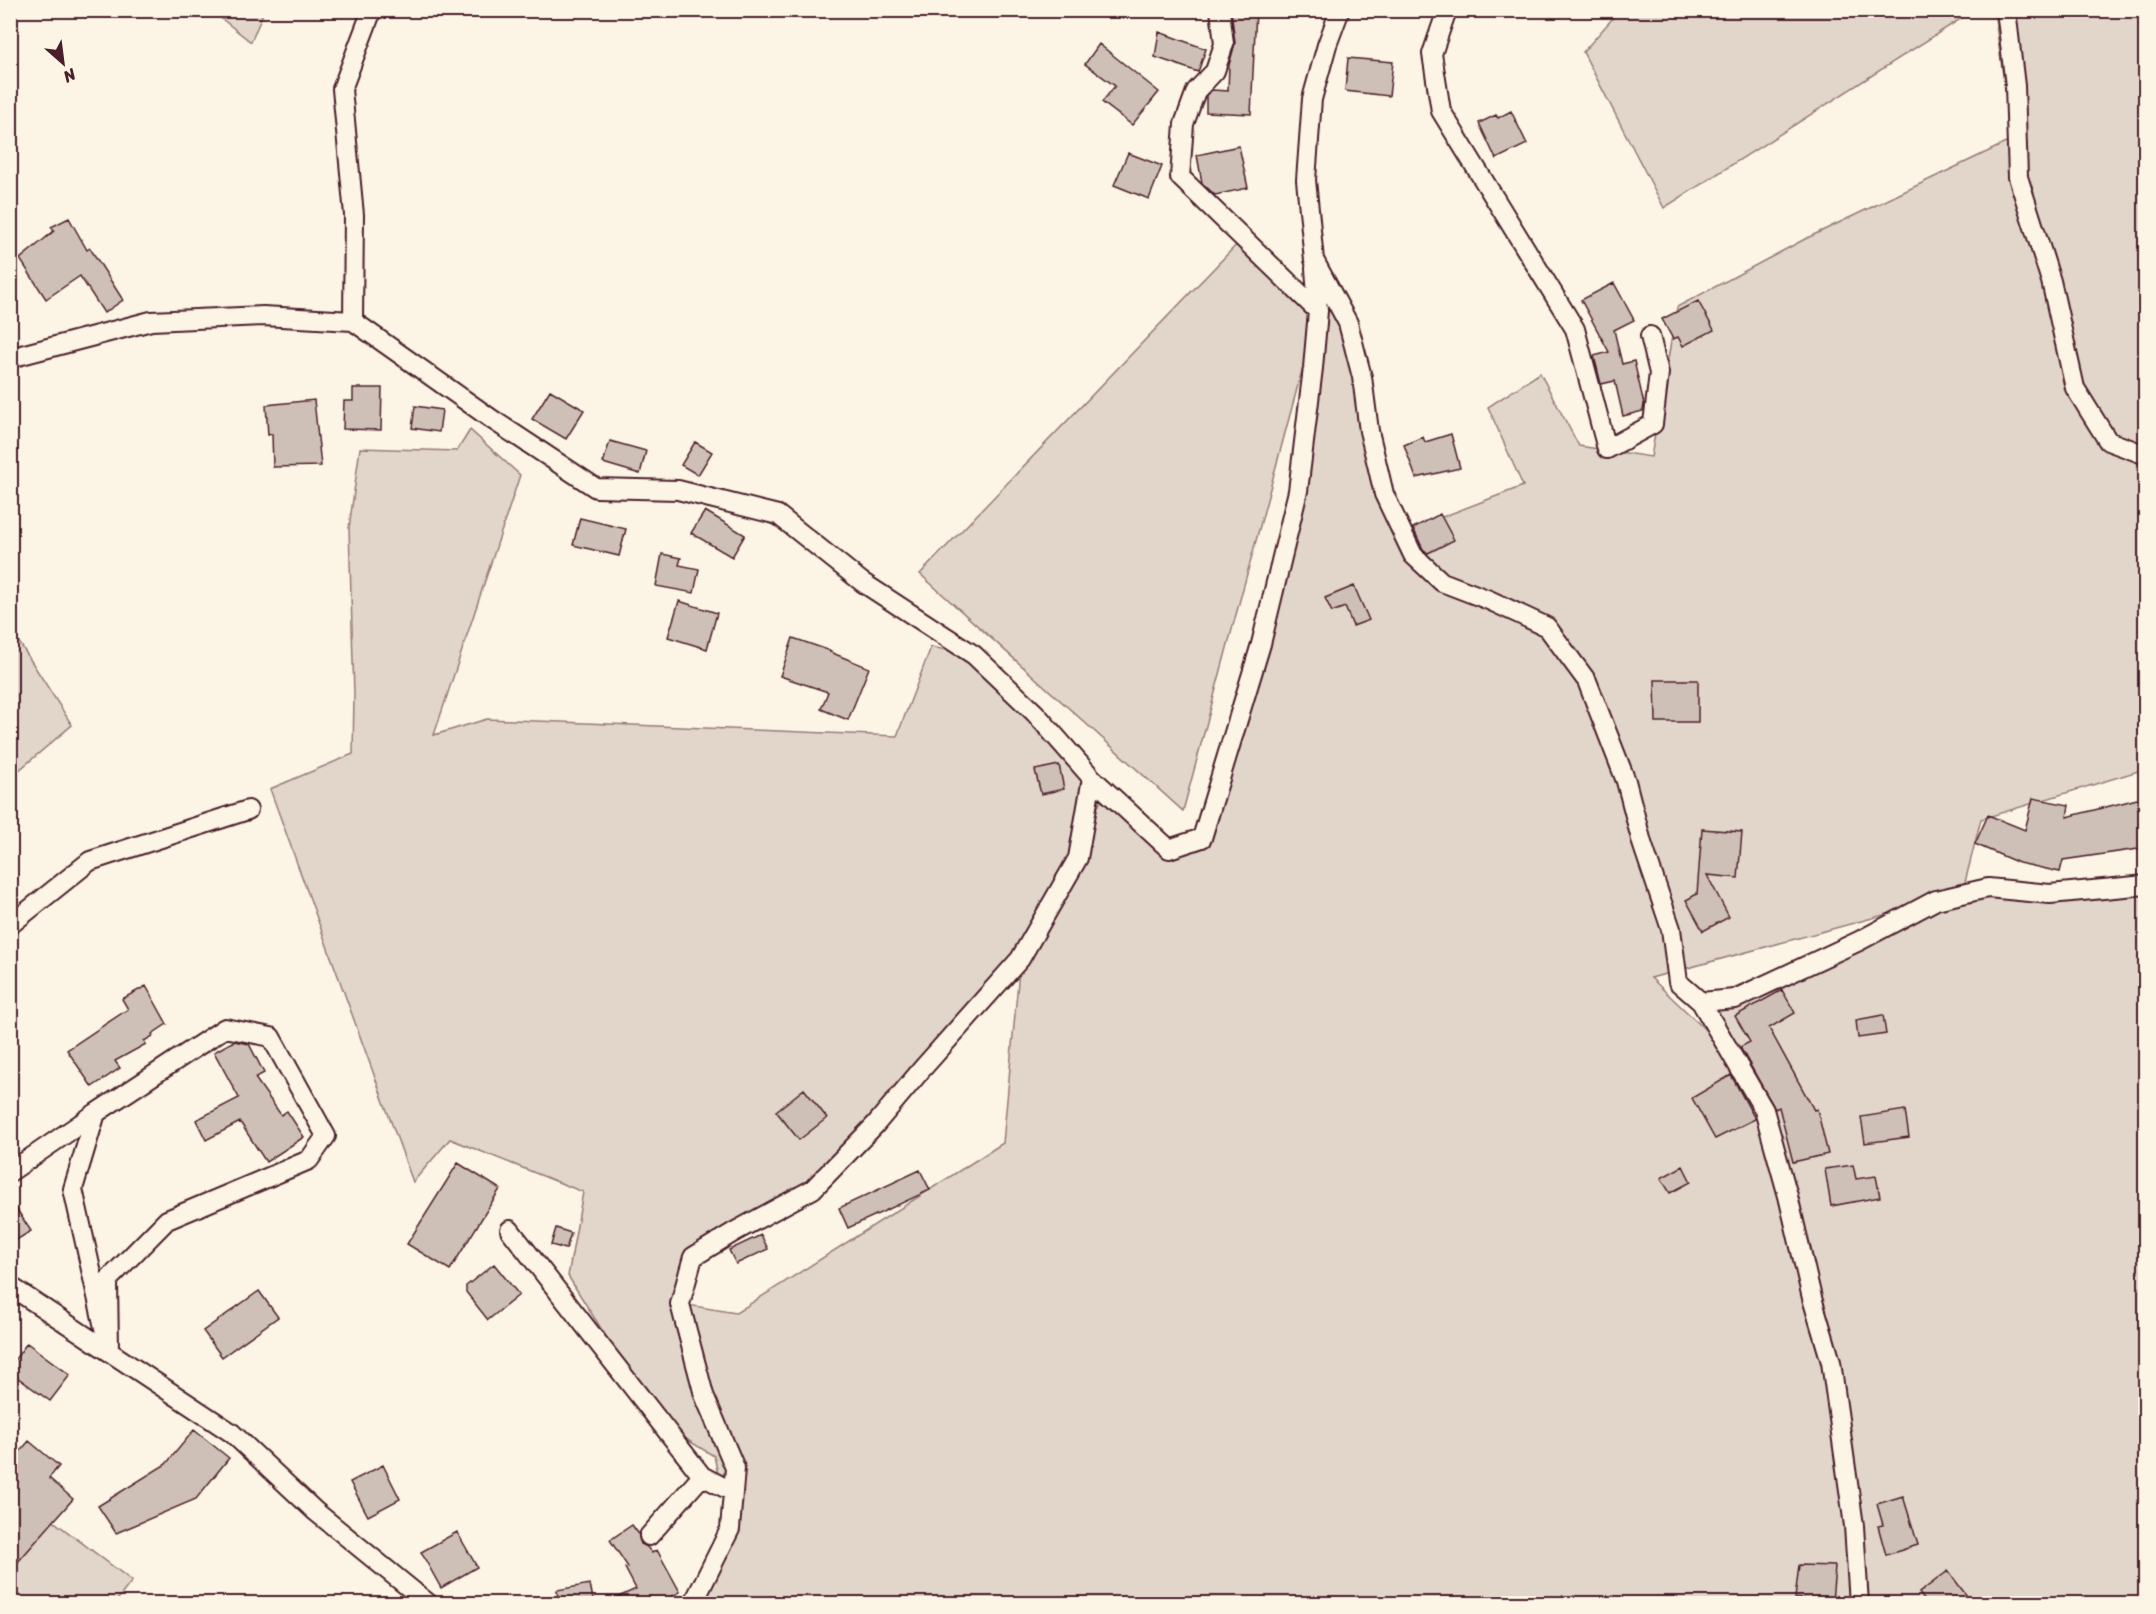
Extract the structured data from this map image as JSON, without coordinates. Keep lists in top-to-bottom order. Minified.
{"north":"bottom right"}
